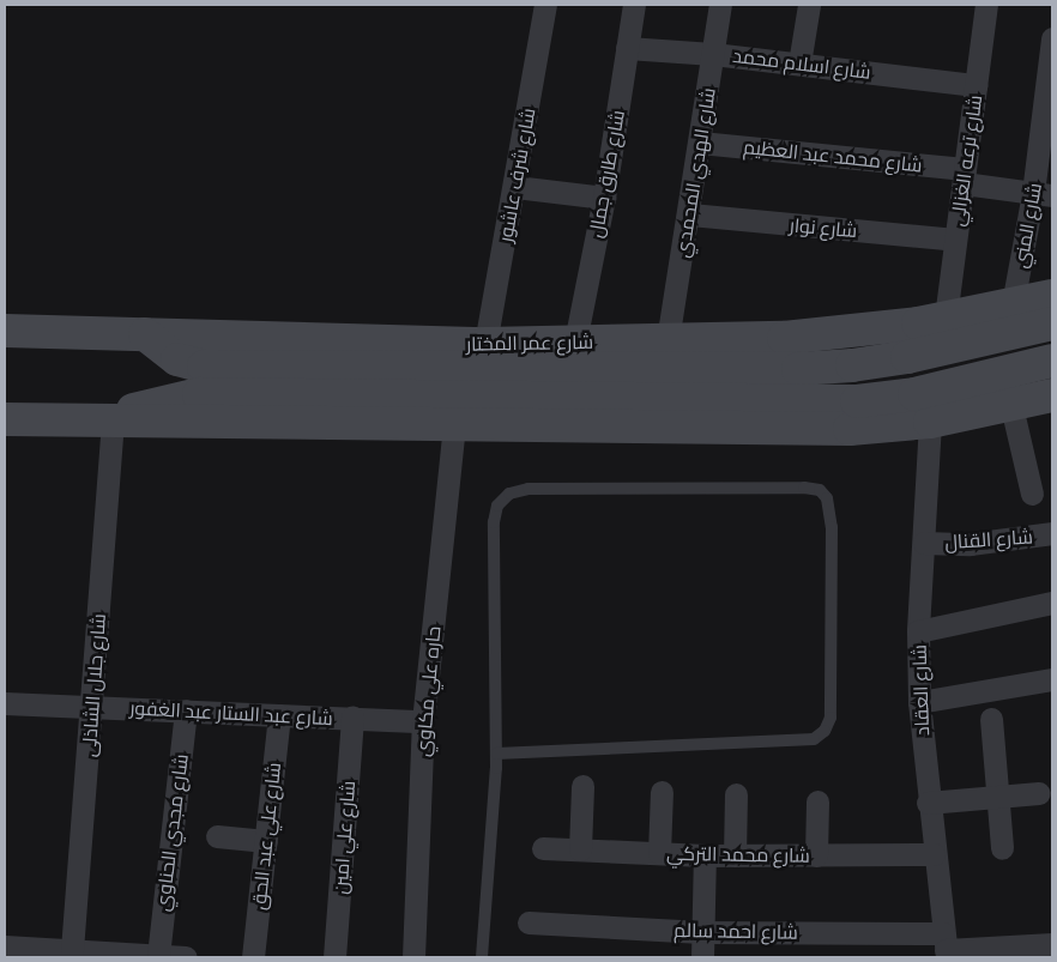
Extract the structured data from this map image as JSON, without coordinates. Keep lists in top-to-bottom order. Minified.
{"streets":{"main road":["شارع عمر المختار"],"street":["شارع اسلام محمد","شارع محمد عبد العظيم","شارع ترعه الغزالي","شارع الهدي المحمدي","شارع طارق جمال","شارع شرف عاشور","شارع المني","شارع نوار","شارع القنال","شارع جلال الشاذلى","شارع العقاد","حاره علي مكاوي","شارع عبد الستار عبد الغفور","شارع مجدي الحناوي","شارع علي عبد الحق","شارع علي امين","شارع محمد التركي","شارع احمد سالم"]},"crossings":[["شارع اسلام محمد","شارع ترعه الغزالي"],["شارع اسلام محمد","شارع الهدي المحمدي"],["شارع اسلام محمد","شارع طارق جمال"],["شارع محمد عبد العظيم","شارع ترعه الغزالي"],["شارع محمد عبد العظيم","شارع الهدي المحمدي"],["شارع محمد عبد العظيم","شارع المني"],["شارع ترعه الغزالي","شارع نوار"],["شارع ترعه الغزالي","شارع عمر المختار"],["شارع الهدي المحمدي","شارع نوار"],["شارع الهدي المحمدي","شارع عمر المختار"],["شارع طارق جمال","شارع عمر المختار"],["شارع شرف عاشور","شارع عمر المختار"],["شارع المني","شارع عمر المختار"],["شارع القنال","شارع العقاد"],["شارع جلال الشاذلى","شارع عبد الستار عبد الغفور"],["شارع العقاد","شارع محمد التركي"],["شارع العقاد","شارع احمد سالم"],["حاره علي مكاوي","شارع عبد الستار عبد الغفور"],["شارع عبد الستار عبد الغفور","شارع مجدي الحناوي"],["شارع عبد الستار عبد الغفور","شارع علي عبد الحق"],["شارع عبد الستار عبد الغفور","شارع علي امين"]]}
